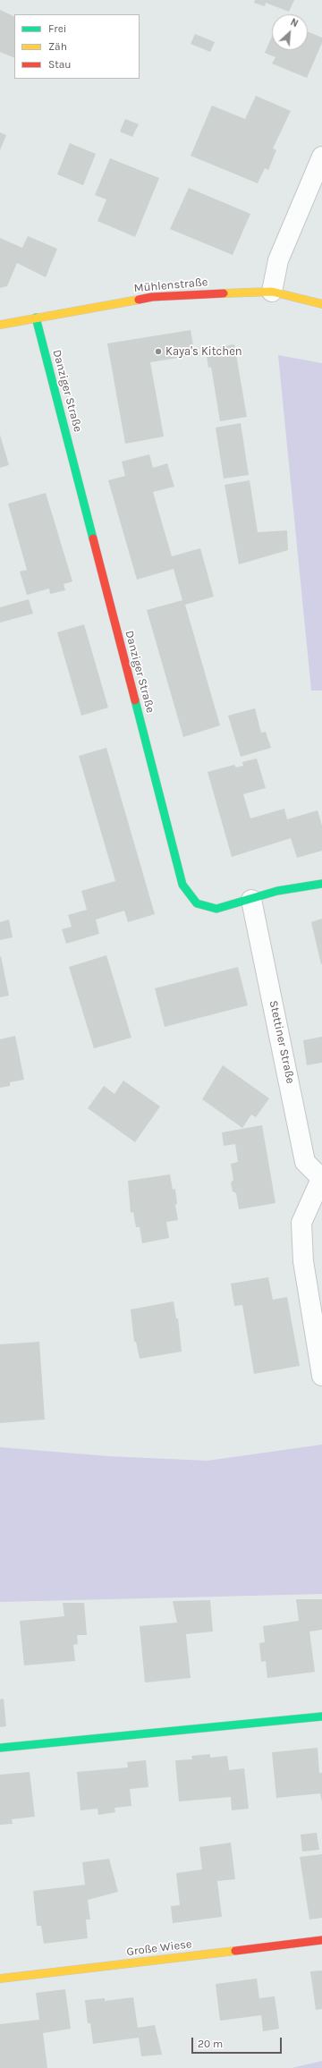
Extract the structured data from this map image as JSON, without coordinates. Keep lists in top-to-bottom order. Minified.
{"streets":{"street":["Mühlenstraße","Danziger Straße","Stettiner Straße","Große Wiese"]},"crossings":[["Mühlenstraße","Danziger Straße"],["Danziger Straße","Stettiner Straße"]],"places":["Kaya's Kitchen"],"legend":["Frei","Zäh","Stau"],"scale_bar":"20 m","north":"top right"}
